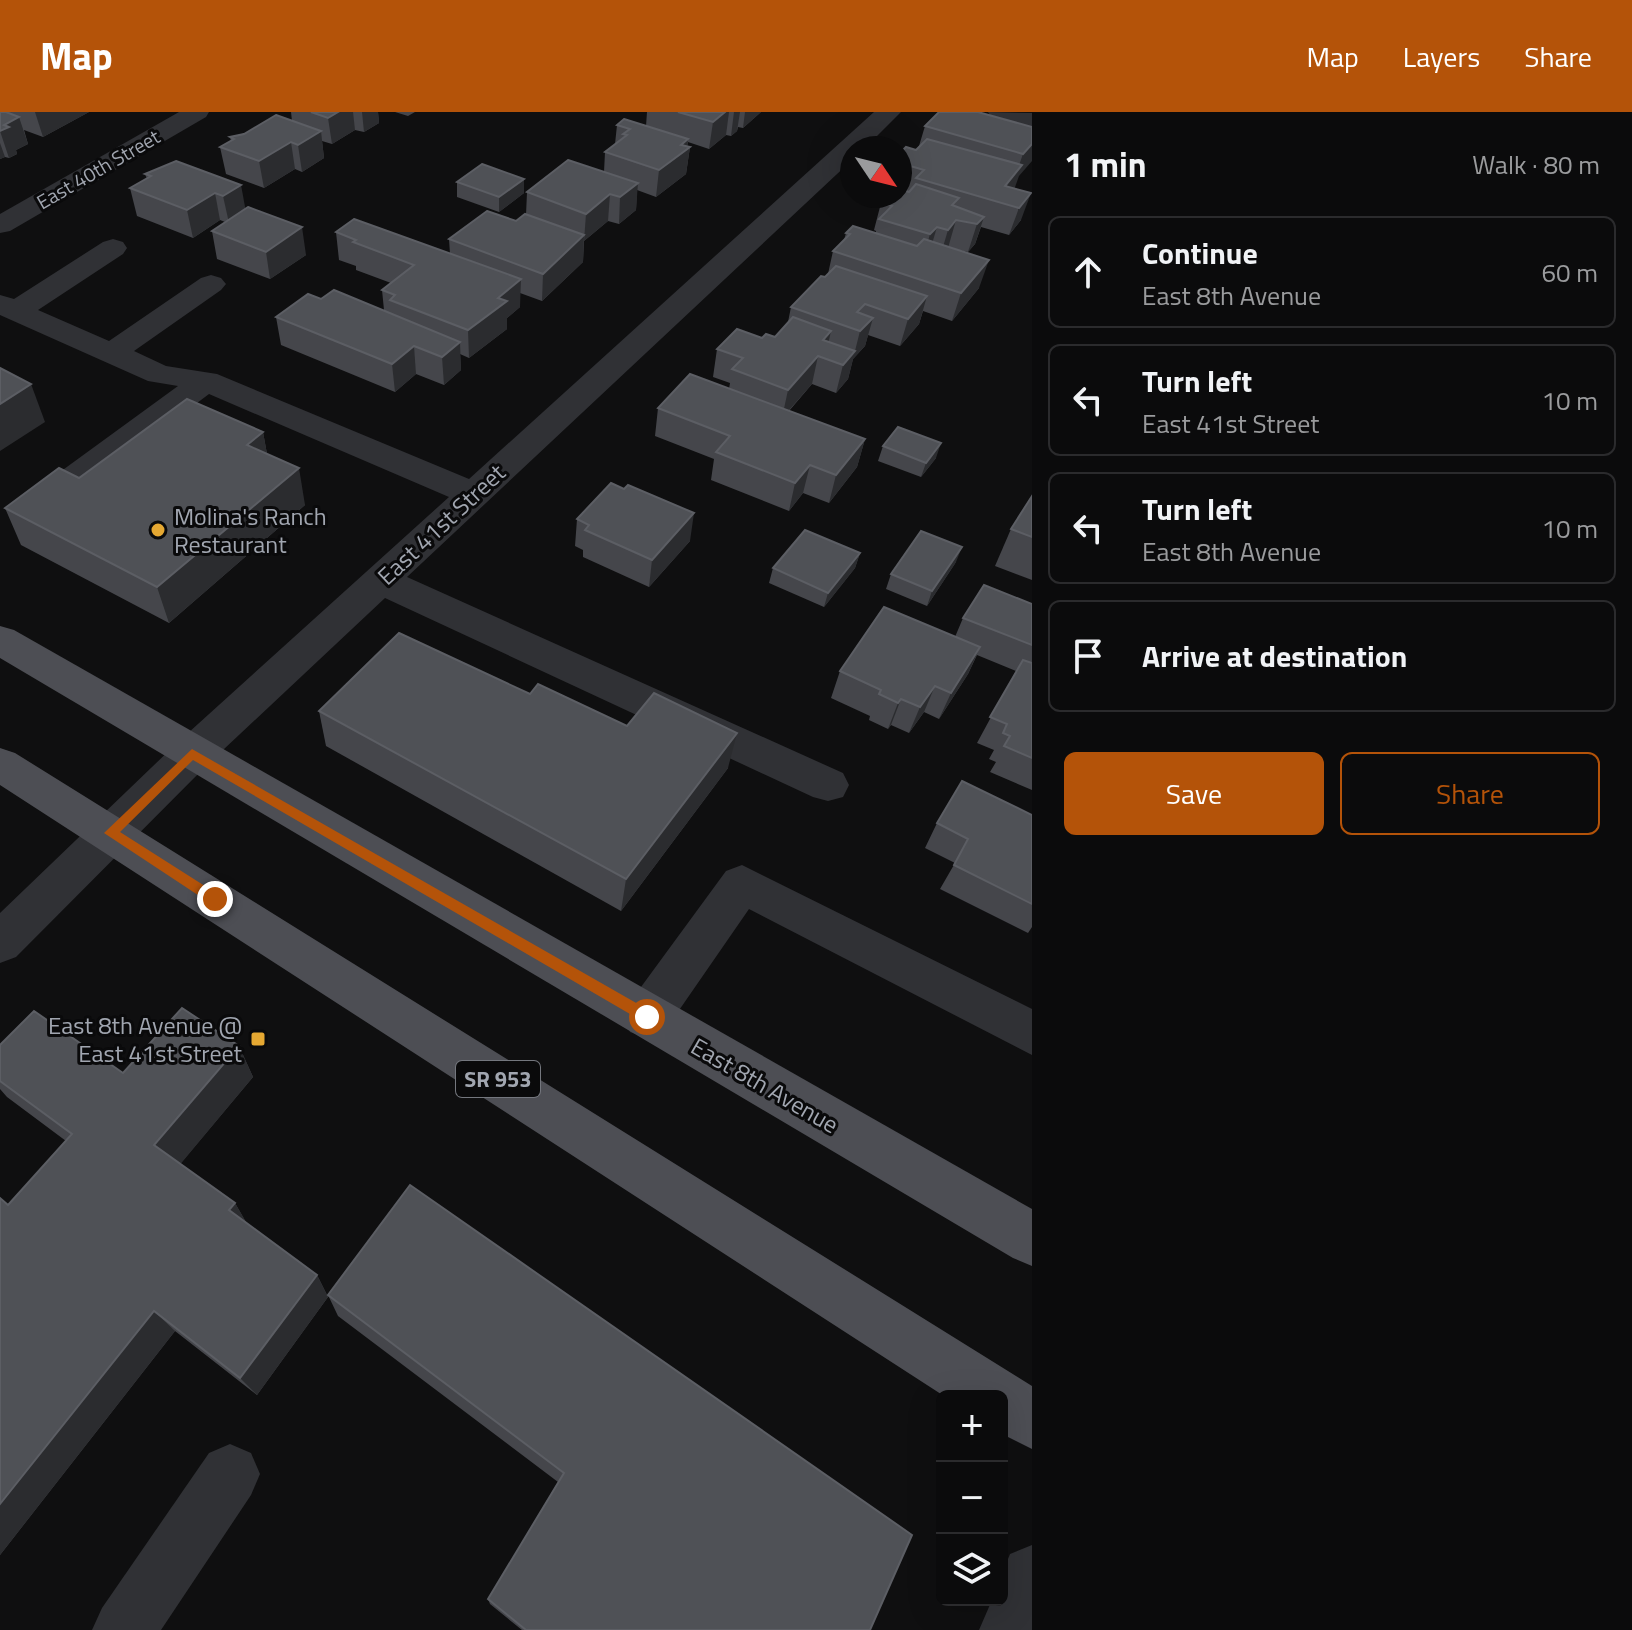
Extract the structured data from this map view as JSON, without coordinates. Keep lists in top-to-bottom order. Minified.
{"streets":{"main road":["SR 953","East 8th Avenue"],"street":["East 40th Street","East 41st Street"]},"crossings":[["East 41st Street","SR 953"],["East 41st Street","East 8th Avenue"]],"places":{"other":["Molina's Ranch Restaurant"],"transit":["East 8th Avenue @ East 41st Street"]},"north":"bottom right","page":{"header":"Map","nav":["Map","Layers","Share"],"heading":["1 min","Walk · 80 m"],"list":[["Continue","East 8th Avenue","60 m"],["Turn left","East 41st Street","10 m"],["Turn left","East 8th Avenue","10 m"],"Arrive at destination"],"buttons":["Save","Share"],"map_buttons":["+","−"]}}
